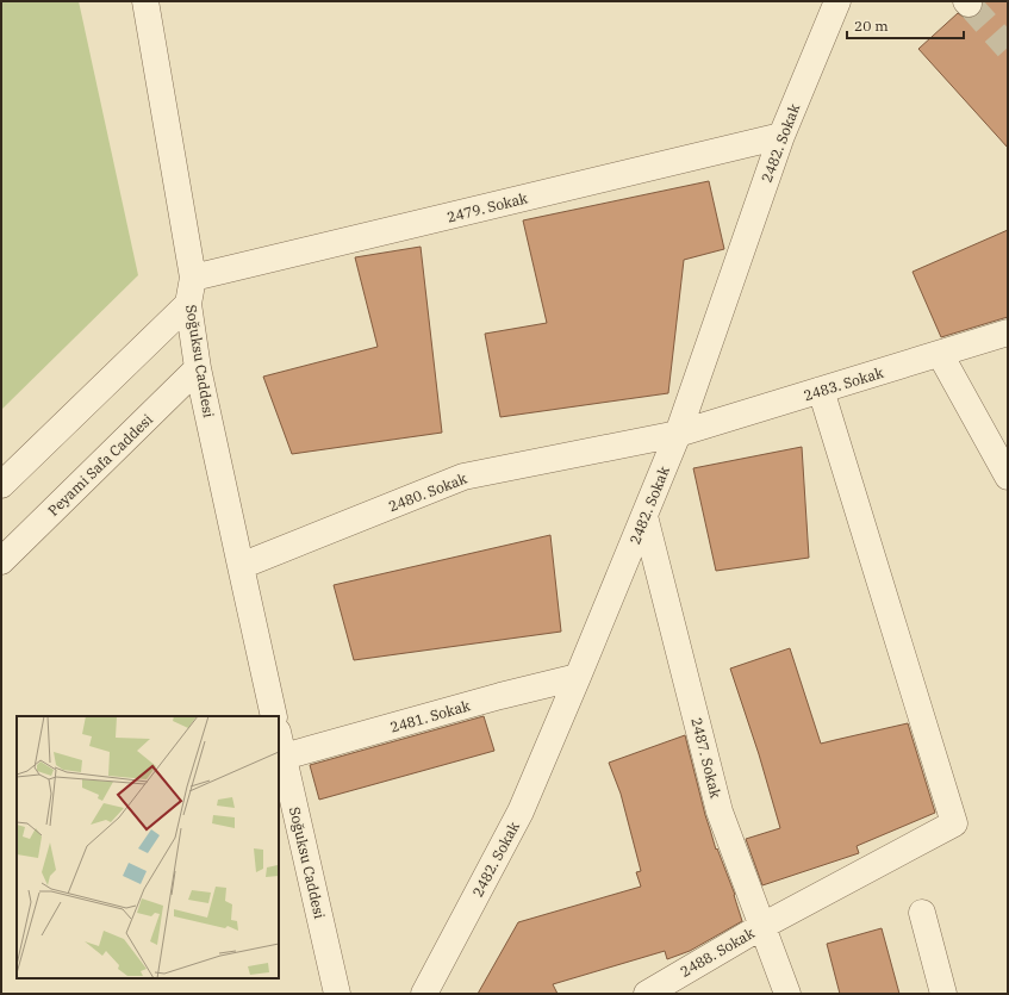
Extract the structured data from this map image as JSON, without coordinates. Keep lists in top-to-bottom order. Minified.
{"streets":{"street":["2482. Sokak","2479. Sokak","Soğuksu Caddesi","2483. Sokak","Peyami Safa Caddesi","2480. Sokak","2481. Sokak","2487. Sokak","2488. Sokak"]},"crossings":[["2482. Sokak","2479. Sokak"],["2482. Sokak","2483. Sokak"],["2482. Sokak","2480. Sokak"],["2482. Sokak","2481. Sokak"],["2482. Sokak","2487. Sokak"],["2479. Sokak","Soğuksu Caddesi"],["Soğuksu Caddesi","Peyami Safa Caddesi"],["Soğuksu Caddesi","2480. Sokak"],["Soğuksu Caddesi","2481. Sokak"],["2483. Sokak","2480. Sokak"],["2483. Sokak","2488. Sokak"],["2487. Sokak","2488. Sokak"]],"scale_bar":"20 m"}
